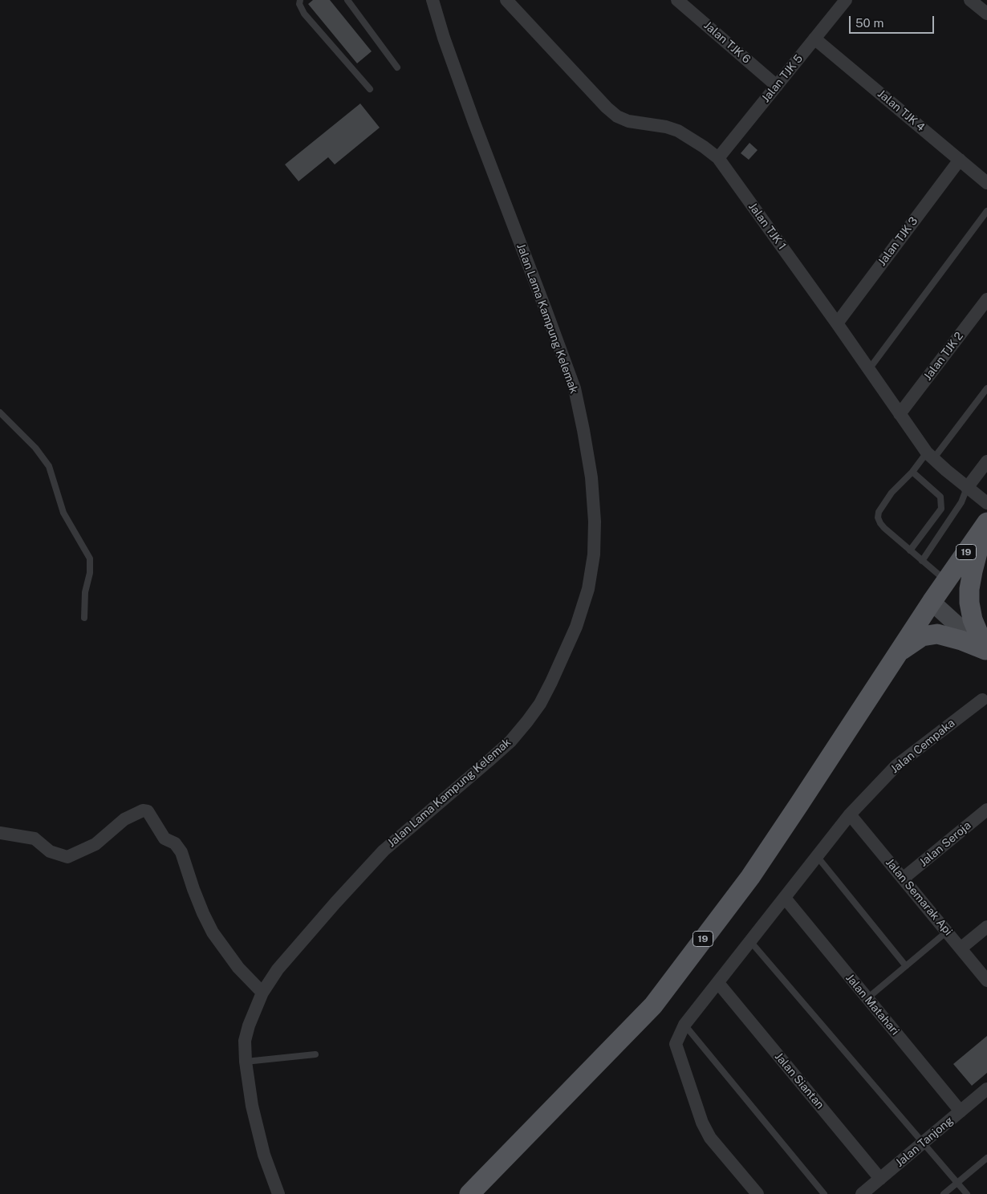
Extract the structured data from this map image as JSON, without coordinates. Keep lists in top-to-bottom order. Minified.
{"streets":{"main road":["19"],"street":["Jalan TJK 6","Jalan TJK 5","Jalan TJK 4","Jalan TJK 1","Jalan TJK 3","Jalan Lama Kampung Kelemak","Jalan TJK 2","Jalan Cempaka","Jalan Seroja","Jalan Semarak Api","Jalan Matahari","Jalan Siantan","Jalan Tanjong"]},"crossings":[["Jalan TJK 6","Jalan TJK 5"],["Jalan TJK 5","Jalan TJK 4"],["Jalan TJK 5","Jalan TJK 1"],["Jalan TJK 4","Jalan TJK 3"],["Jalan TJK 1","Jalan TJK 3"],["Jalan TJK 1","Jalan TJK 2"],["Jalan Cempaka","Jalan Semarak Api"],["Jalan Cempaka","Jalan Matahari"],["Jalan Cempaka","Jalan Siantan"],["Jalan Seroja","Jalan Semarak Api"],["Jalan Matahari","Jalan Tanjong"],["Jalan Siantan","Jalan Tanjong"]],"scale_bar":"50 m"}
